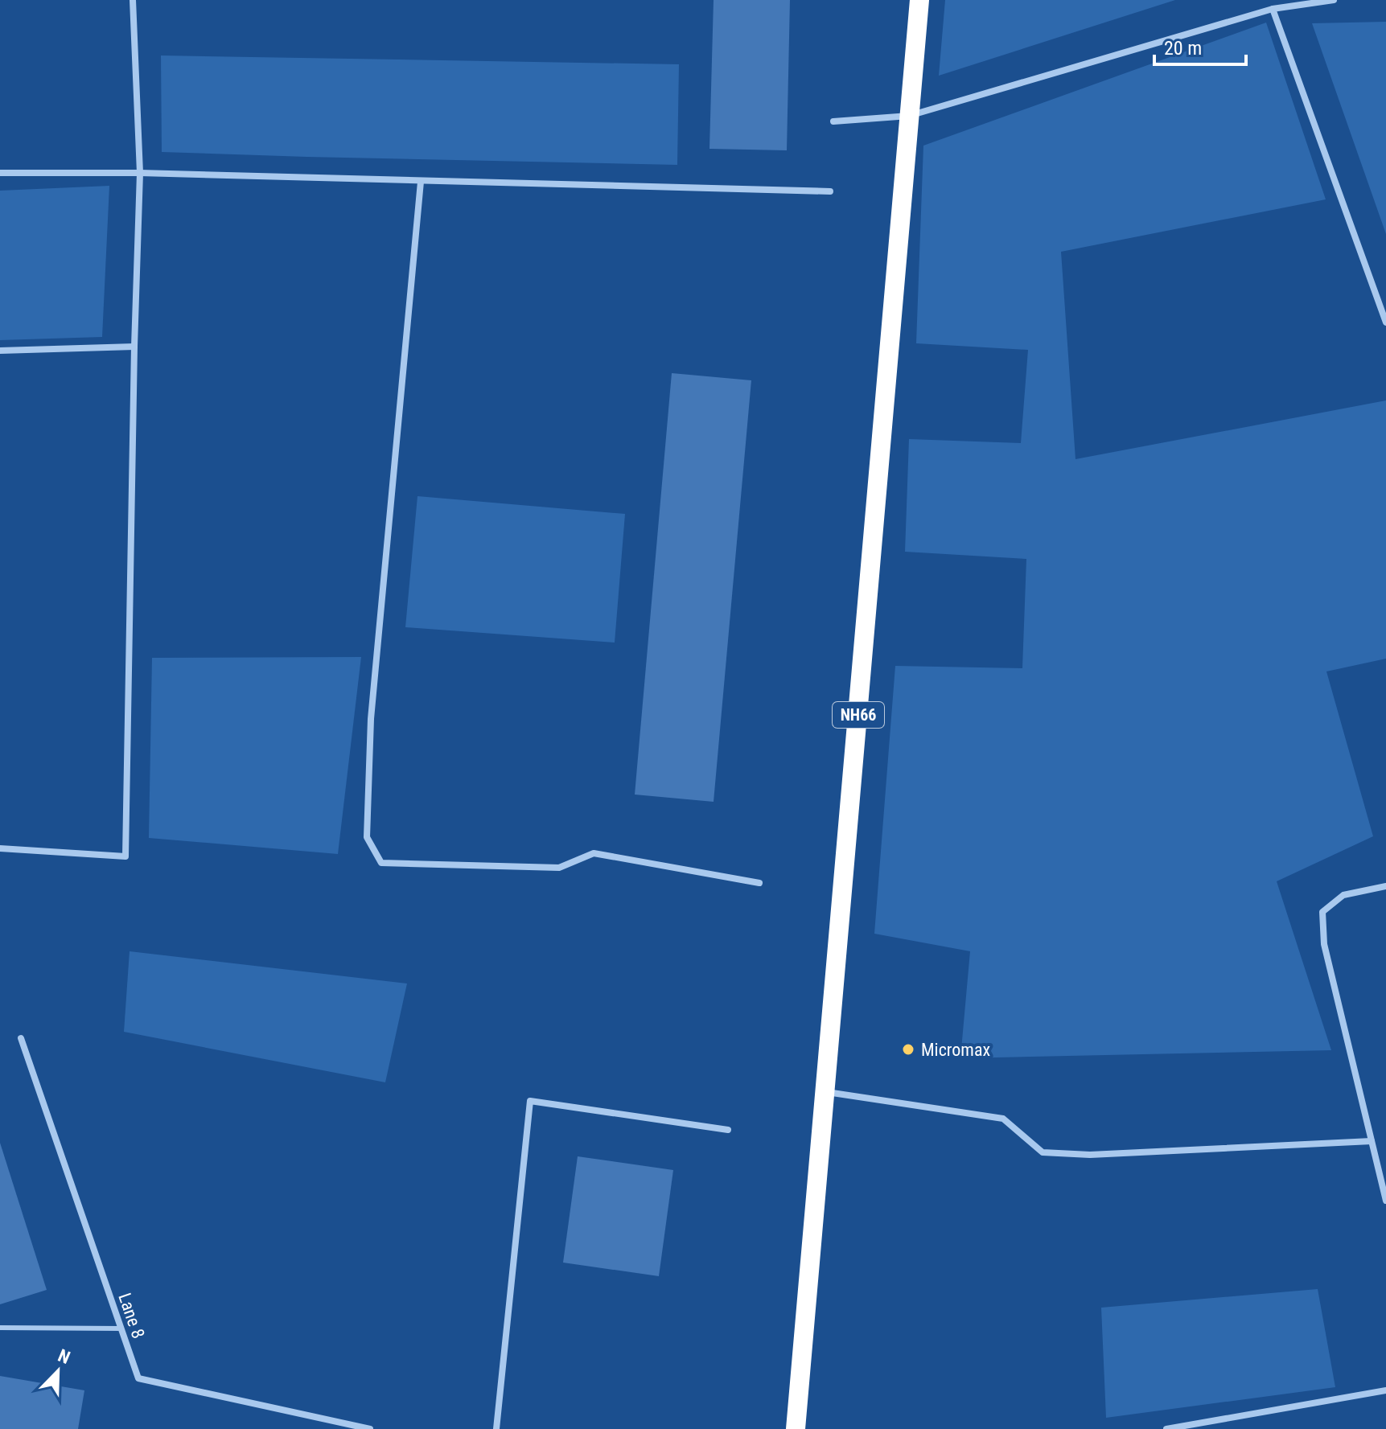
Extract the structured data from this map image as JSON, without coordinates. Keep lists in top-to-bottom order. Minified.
{"streets":{"highway":["NH66"],"street":["Lane 8"]},"places":["Micromax"],"scale_bar":"20 m","north":"top right"}
